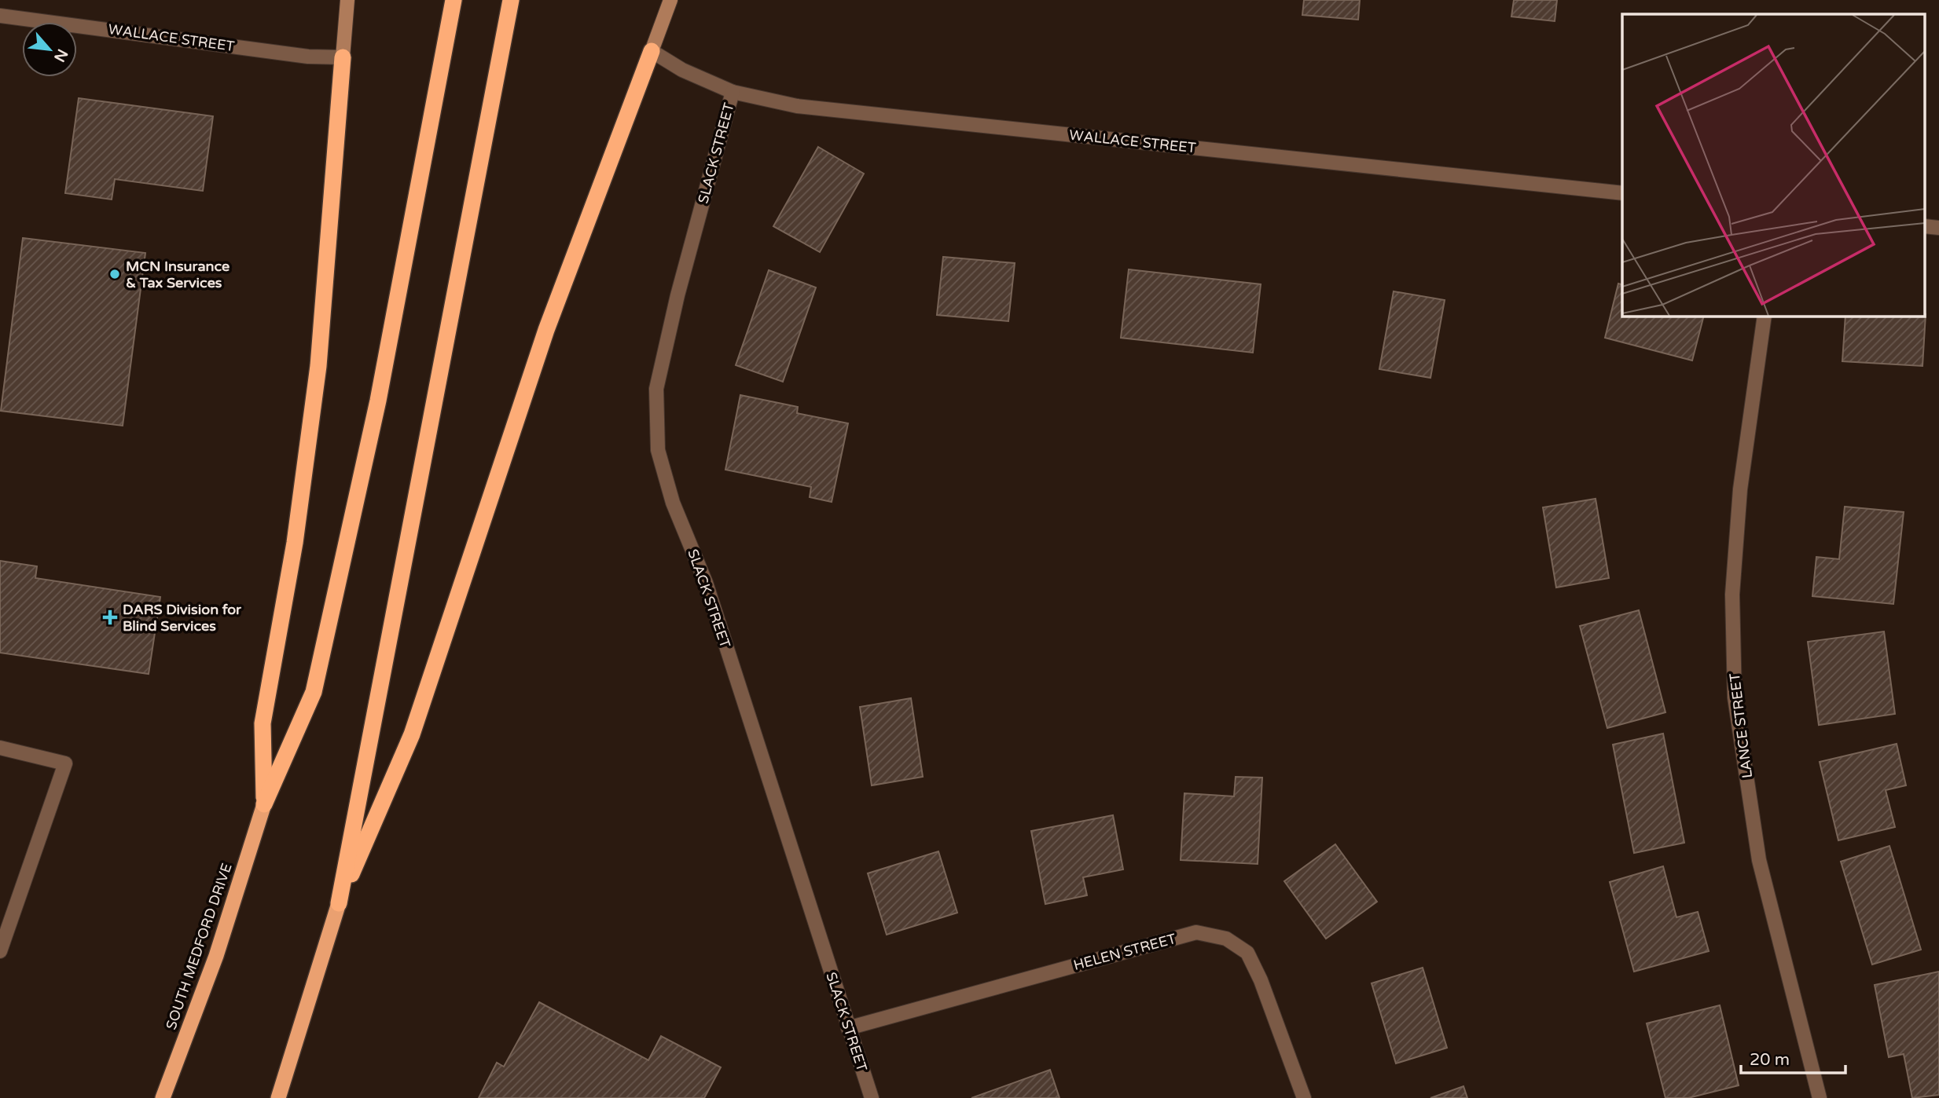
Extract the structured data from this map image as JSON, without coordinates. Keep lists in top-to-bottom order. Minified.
{"streets":{"highway":["SOUTH MEDFORD DRIVE"],"street":["WALLACE STREET","SLACK STREET","LANCE STREET","HELEN STREET"]},"crossings":[["WALLACE STREET","SLACK STREET"],["SLACK STREET","HELEN STREET"]],"places":{"other":["MCN Insurance & Tax Services"],"health":["DARS Division for Blind Services"]},"scale_bar":"20 m","north":"bottom right"}
